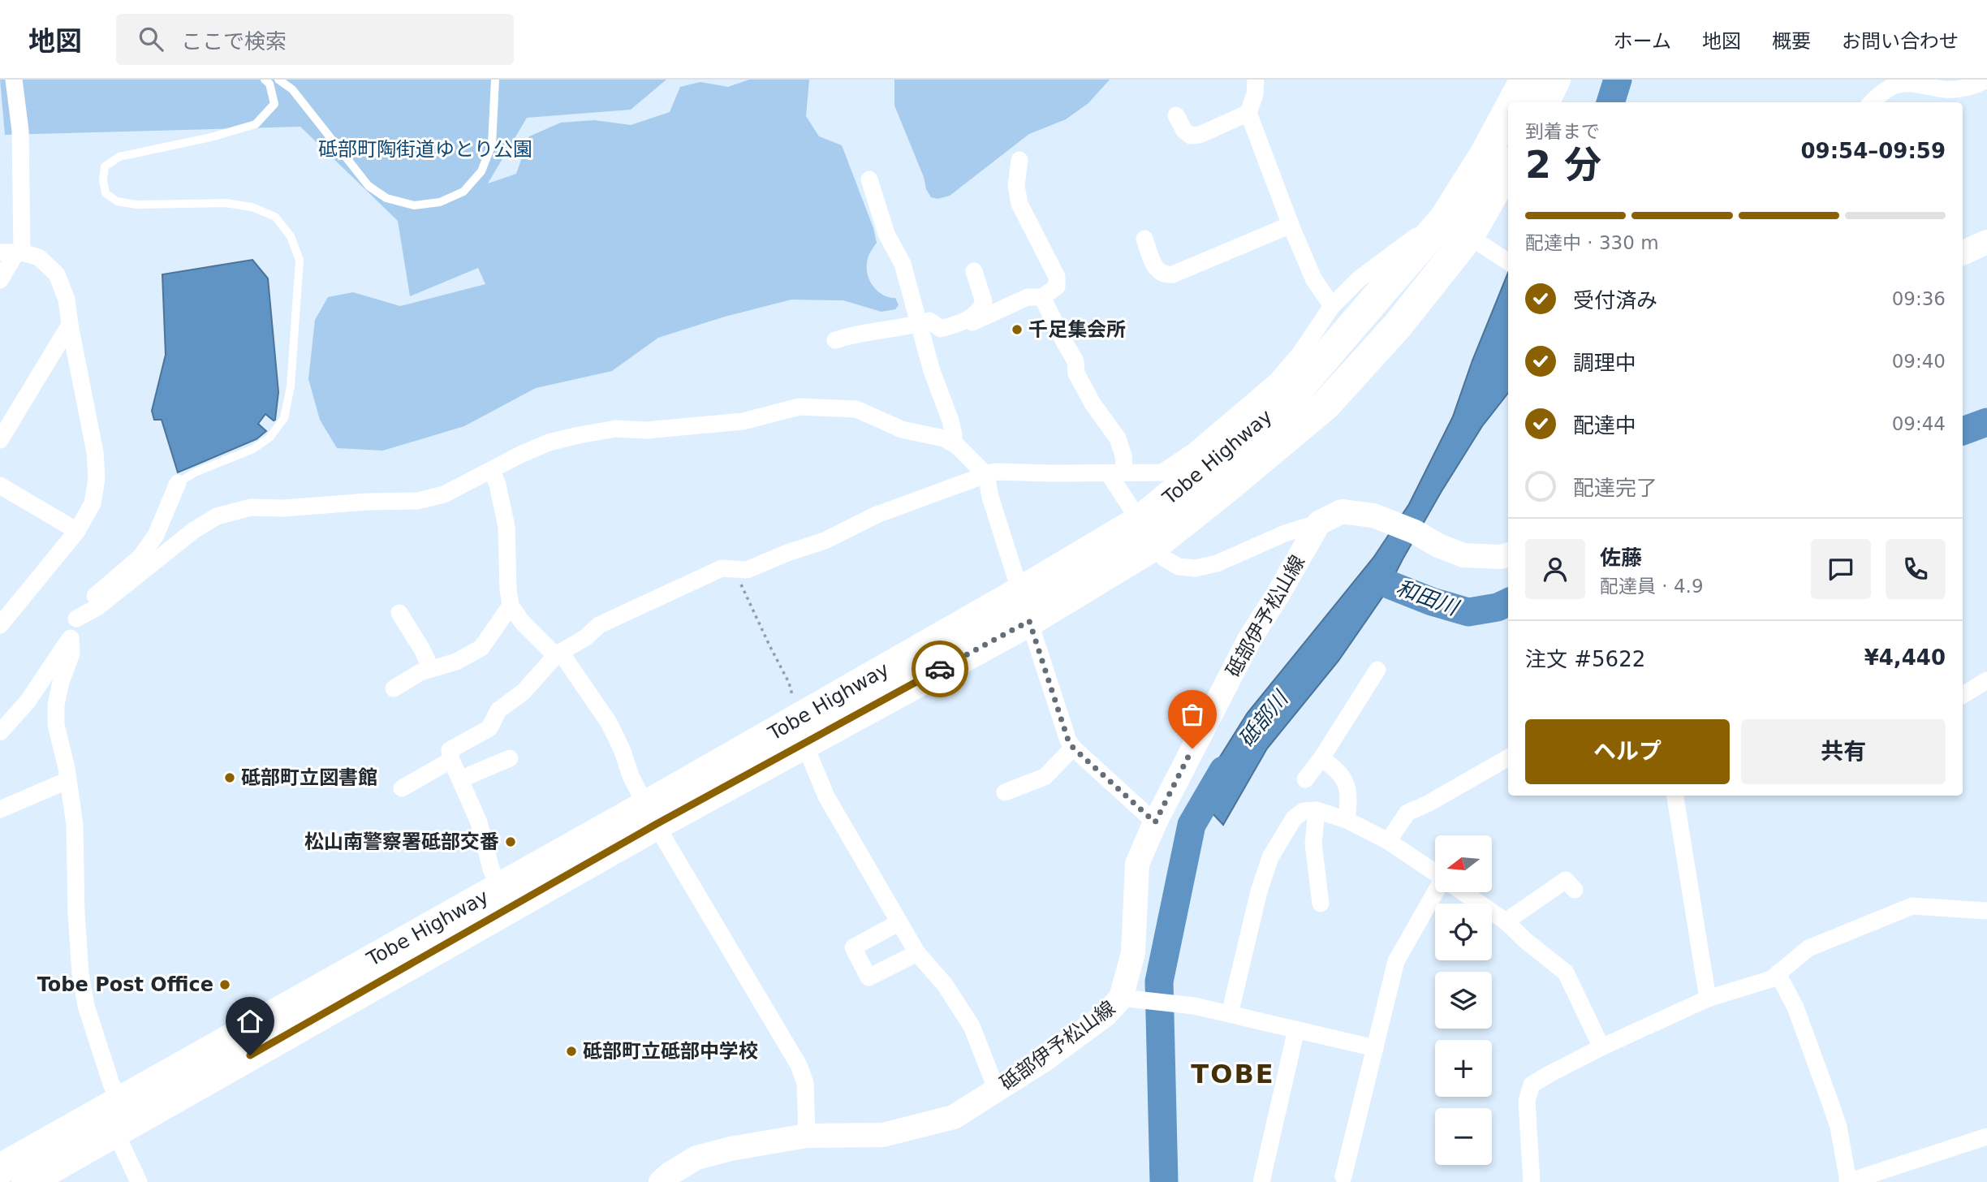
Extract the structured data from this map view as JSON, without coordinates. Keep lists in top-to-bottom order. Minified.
{"streets":{"highway":["Tobe Highway"],"main road":["砥部伊予松山線"]},"districts":["TOBE"],"water":["和田川","砥部川"],"parks":["砥部町陶街道ゆとり公園"],"places":["千足集会所","砥部町立図書館","松山南警察署砥部交番","Tobe Post Office","砥部町立砥部中学校"],"north":"left","page":{"header":"地図","search":"ここで検索","nav":["ホーム","地図","概要","お問い合わせ"],"heading":["2 分","到着まで","09:54–09:59"],"panel":["佐藤","配達員 · 4.9","注文 #5622","¥4,440"],"bar":"配達中 · 330 m","list":[["受付済み","09:36"],["調理中","09:40"],["配達中","09:44"],"配達完了"],"buttons":["ヘルプ","共有"],"map_buttons":["+","−"]}}
